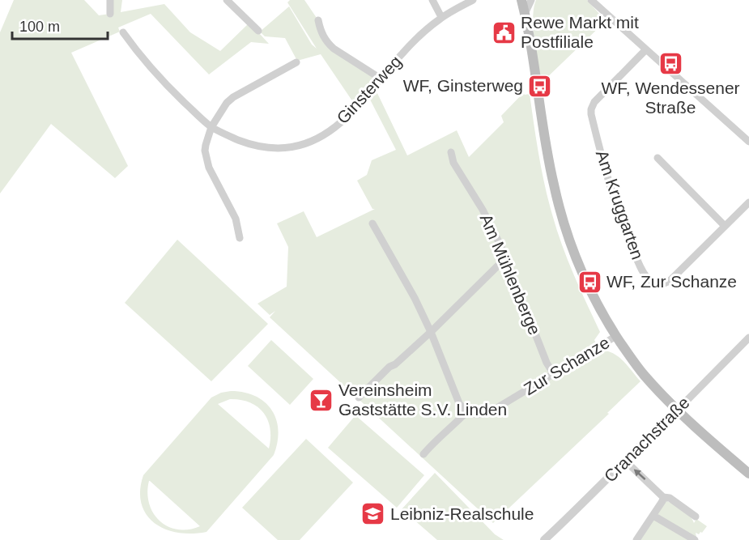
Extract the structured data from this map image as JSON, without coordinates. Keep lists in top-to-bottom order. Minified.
{"streets":{"street":["Ginsterweg","Am Kruggarten","Am Mühlenberge","Zur Schanze","Cranachstraße"]},"crossings":[["Am Mühlenberge","Zur Schanze"]],"places":{"public building":["Rewe Markt mit Postfiliale"],"bus stop":["WF, Wendessener Straße","WF, Ginsterweg","WF, Zur Schanze"],"bar":["Vereinsheim Gaststätte S.V. Linden"],"school or university":["Leibniz-Realschule"]},"scale_bar":"100 m"}
